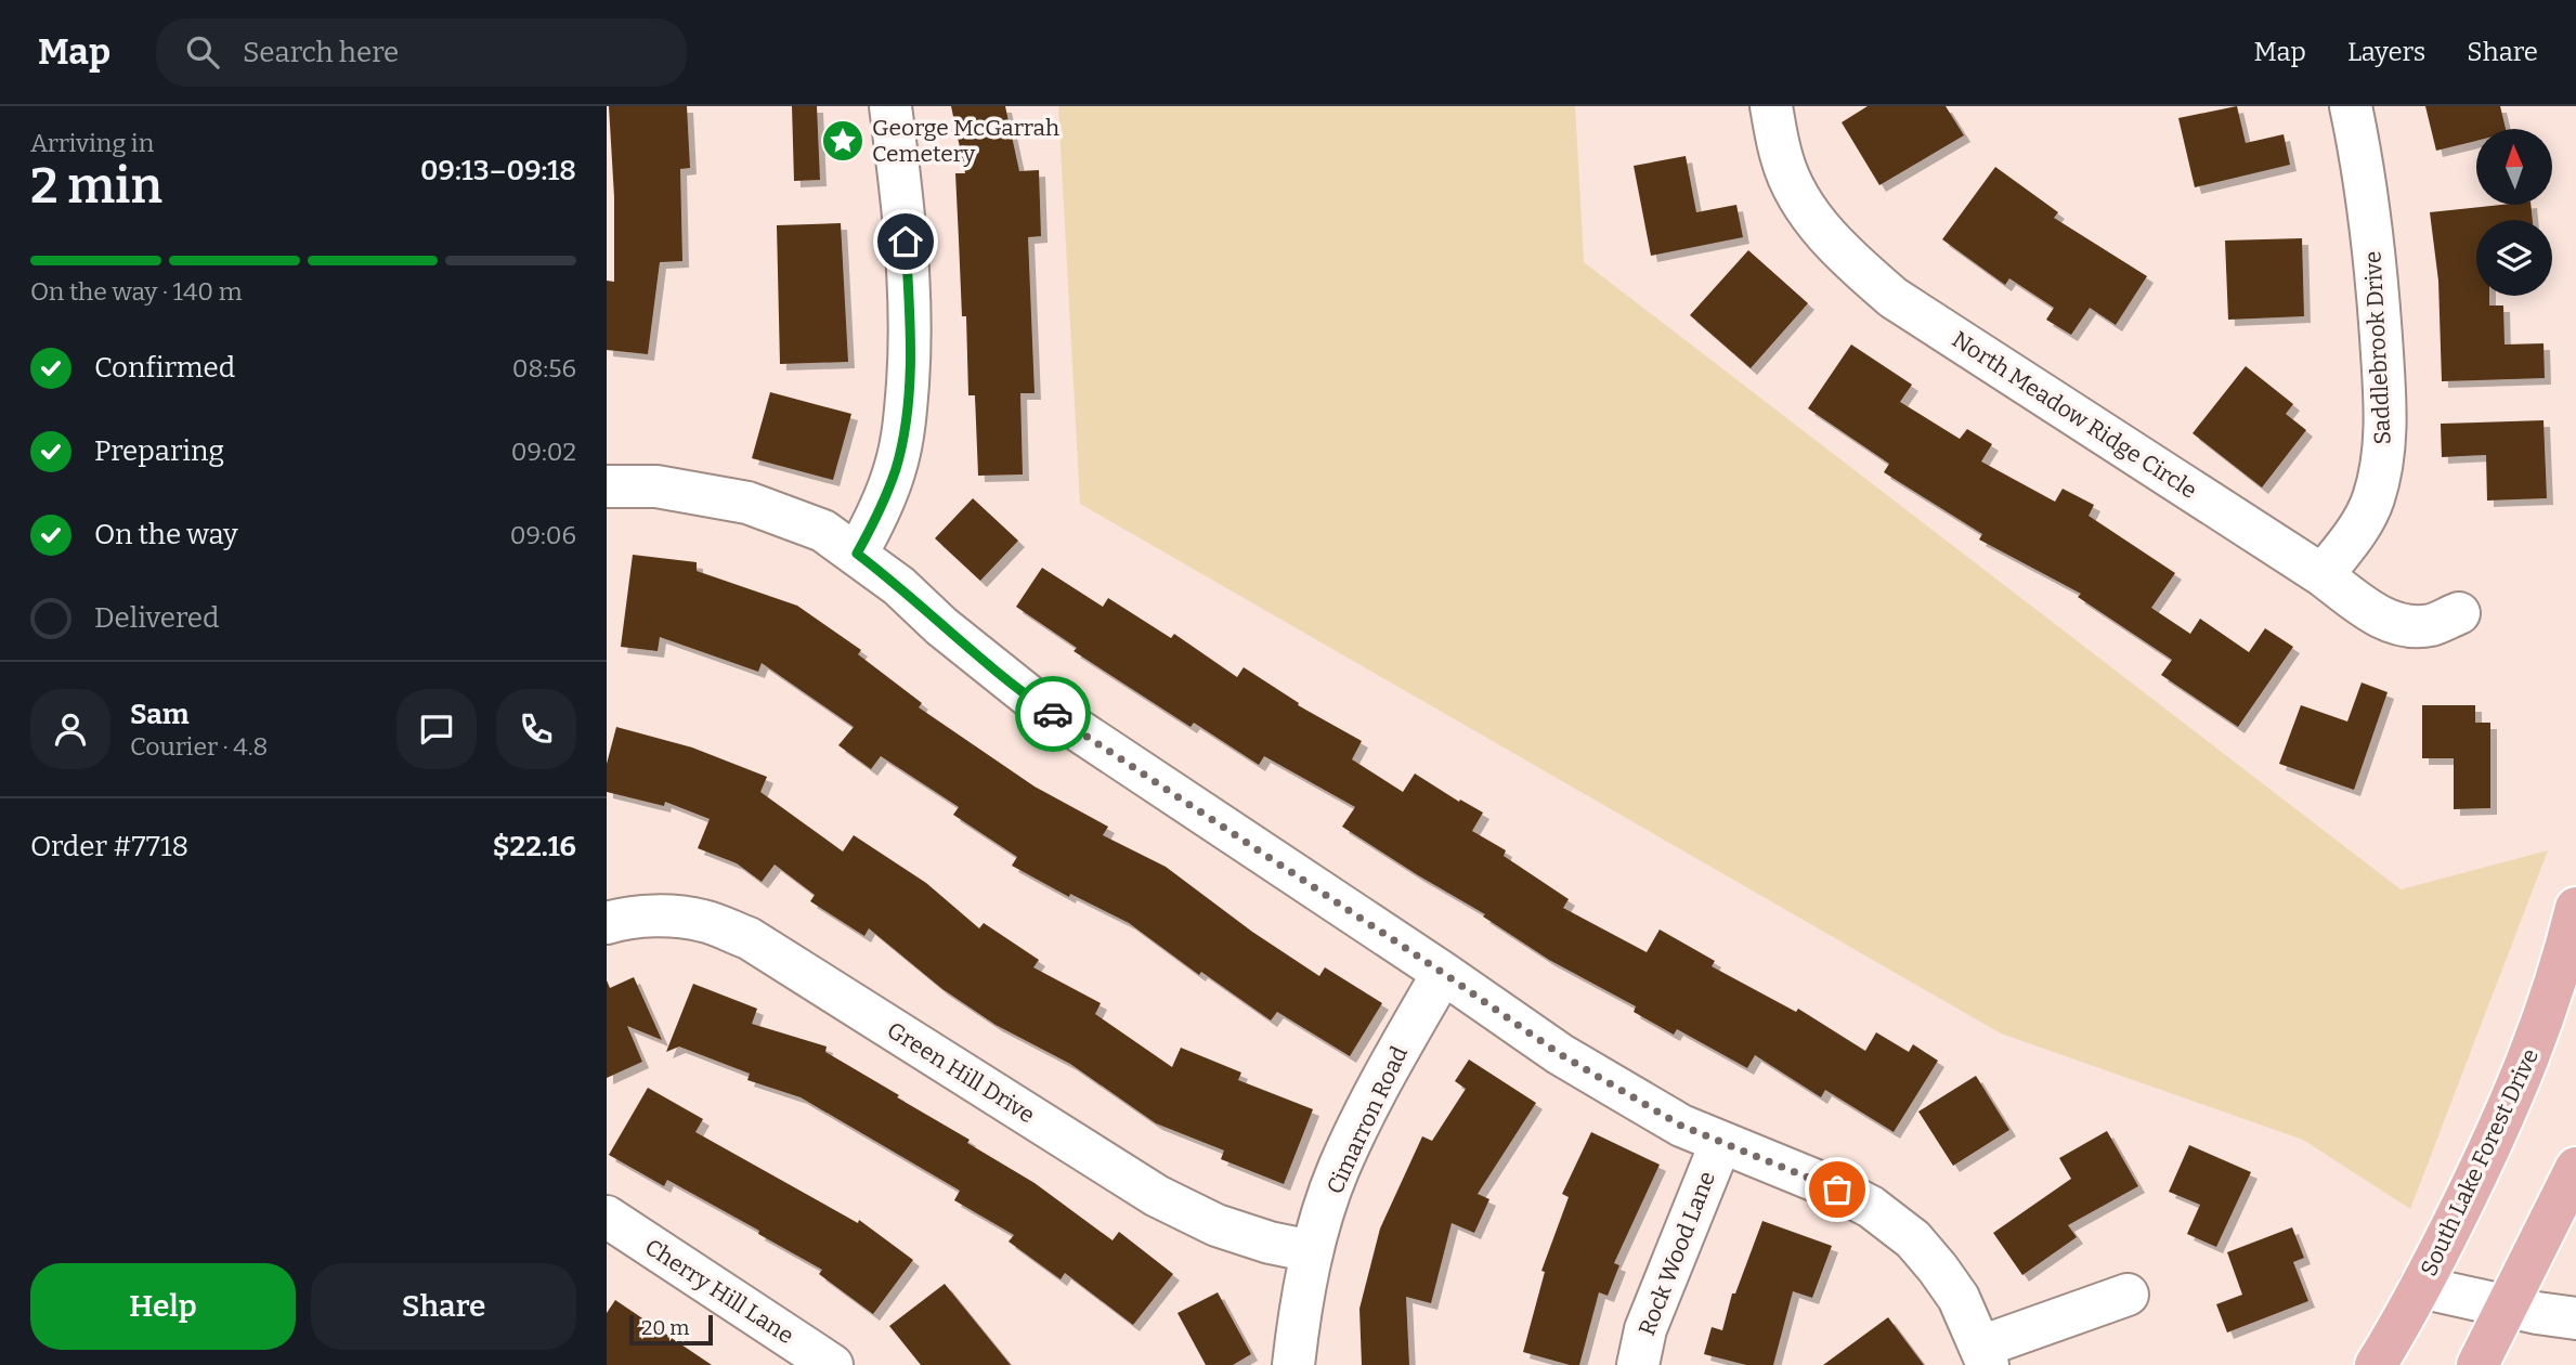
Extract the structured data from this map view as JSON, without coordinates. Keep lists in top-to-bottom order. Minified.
{"streets":{"main road":["South Lake Forest Drive"],"street":["Saddlebrook Drive","North Meadow Ridge Circle","Green Hill Drive","Cimarron Road","Rock Wood Lane","Cherry Hill Lane"]},"crossings":[["Saddlebrook Drive","North Meadow Ridge Circle"],["Green Hill Drive","Cimarron Road"]],"places":{"place":["George McGarrah Cemetery"]},"scale_bar":"20 m","north":"top","page":{"header":"Map","search":"Search here","nav":["Map","Layers","Share"],"heading":["2 min","Arriving in","09:13–09:18"],"panel":["Sam","Courier · 4.8","Order #7718","$22.16"],"bar":"On the way · 140 m","list":[["Confirmed","08:56"],["Preparing","09:02"],["On the way","09:06"],"Delivered"],"buttons":["Help","Share"],"scale":"20 m"}}
